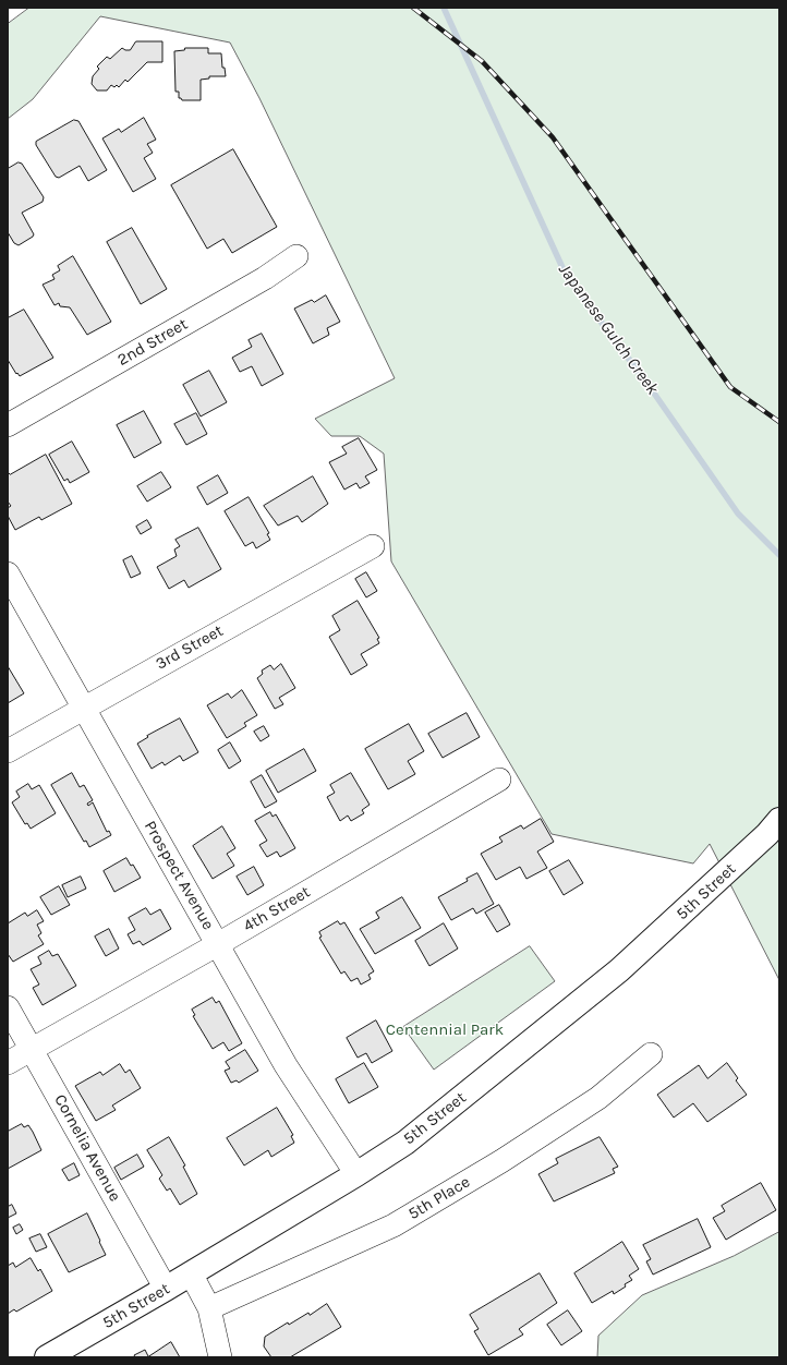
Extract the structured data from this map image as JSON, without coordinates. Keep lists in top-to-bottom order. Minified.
{"streets":{"main road":["5th Street"],"street":["2nd Street","3rd Street","Prospect Avenue","4th Street","Cornelia Avenue","5th Place"]},"crossings":[["3rd Street","Prospect Avenue"],["Prospect Avenue","5th Street"],["Prospect Avenue","4th Street"],["5th Street","Cornelia Avenue"],["4th Street","Cornelia Avenue"]],"water":["Japanese Gulch Creek"],"parks":["Centennial Park"]}
